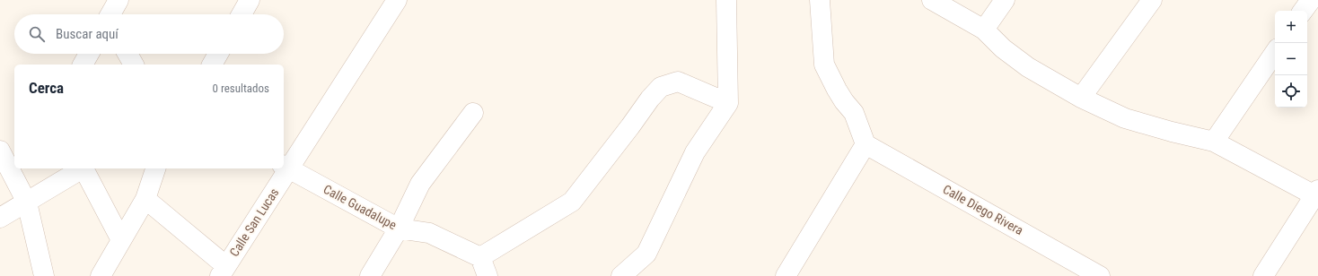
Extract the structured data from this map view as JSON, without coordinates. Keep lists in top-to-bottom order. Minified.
{"streets":{"street":["Calle Guadalupe","Calle Diego Rivera","Calle San Lucas"]},"crossings":[["Calle Guadalupe","Calle San Lucas"]],"page":{"map_buttons":["+","−"],"search":"Buscar aquí","heading":["Cerca","0 resultados"]}}
